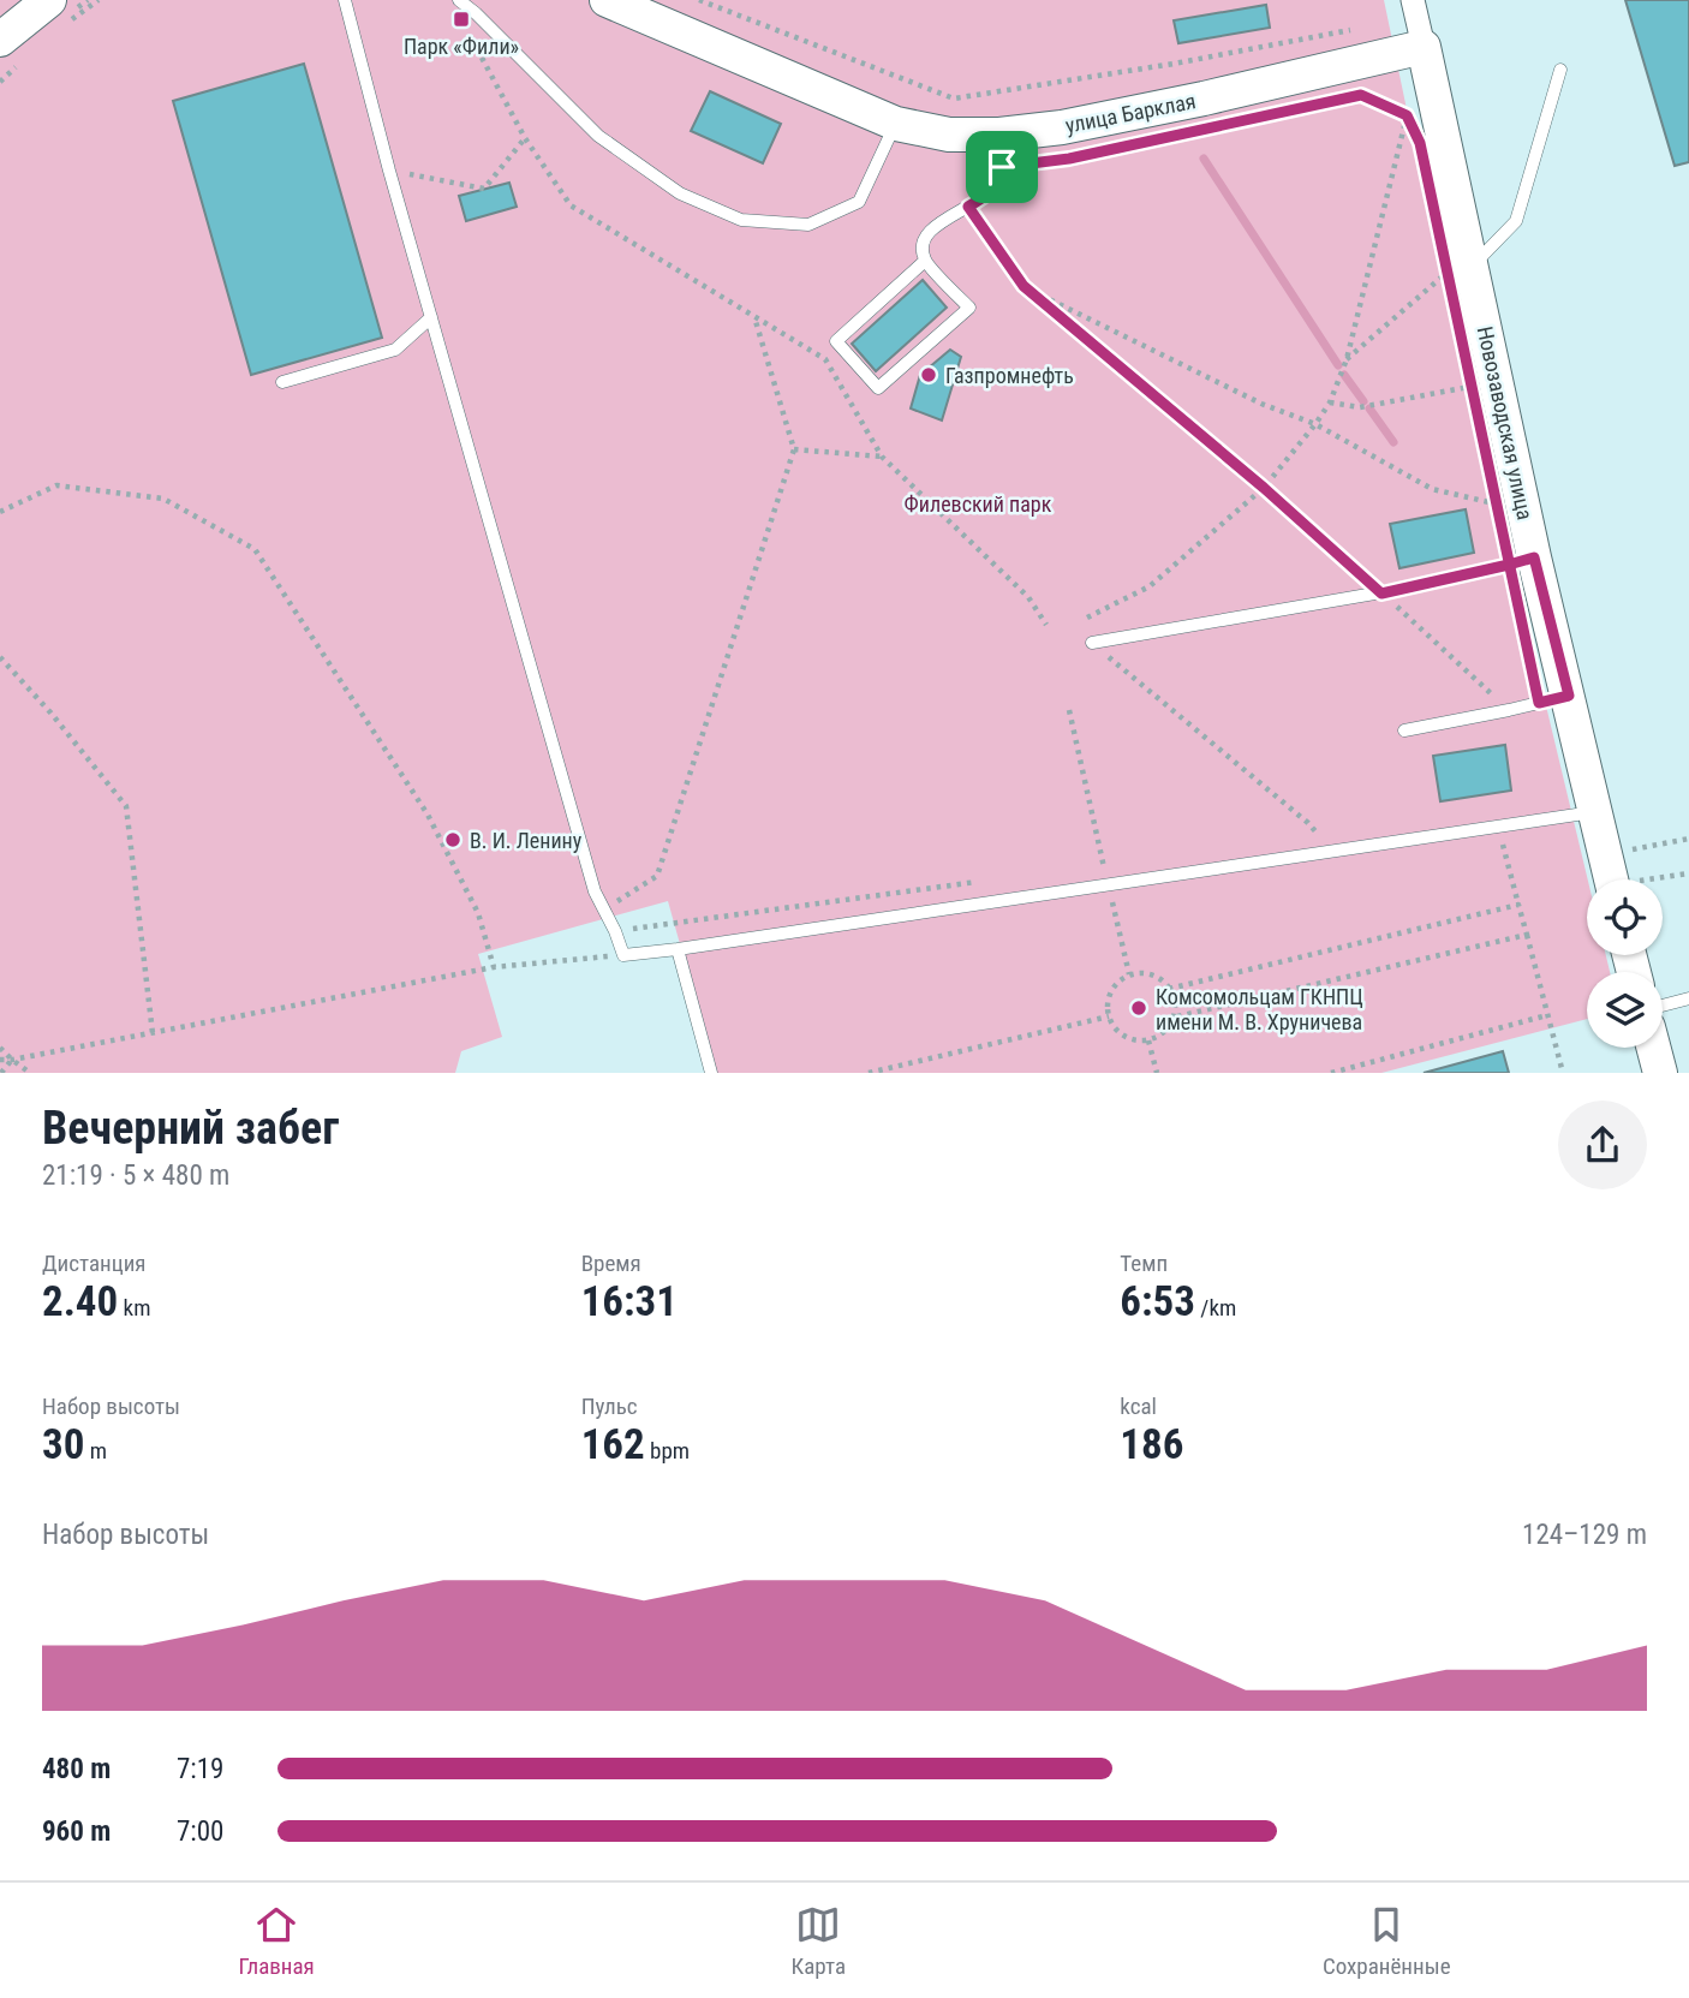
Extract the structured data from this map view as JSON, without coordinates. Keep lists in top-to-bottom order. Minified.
{"streets":{"street":["улица Барклая","Новозаводская улица"]},"crossings":[["улица Барклая","Новозаводская улица"]],"parks":["Филевский парк"],"places":{"transit":["Парк «Фили»"],"other":["Газпромнефть","В. И. Ленину","Комсомольцам ГКНПЦ имени М. В. Хруничева"]},"page":{"heading":["Вечерний забег","21:19 · 5 × 480 m"],"stats":[["Дистанция","2.40 km"],["Время","16:31"],["Темп","6:53 /km"],["Набор высоты","30 m"],["Пульс","162 bpm"],["kcal","186"]],"chart":["Набор высоты","124–129 m"],"list":[{"name":"480 m","note":"7:19"},{"name":"960 m","note":"7:00"}],"tabs":["Главная","Карта","Сохранённые"]}}
